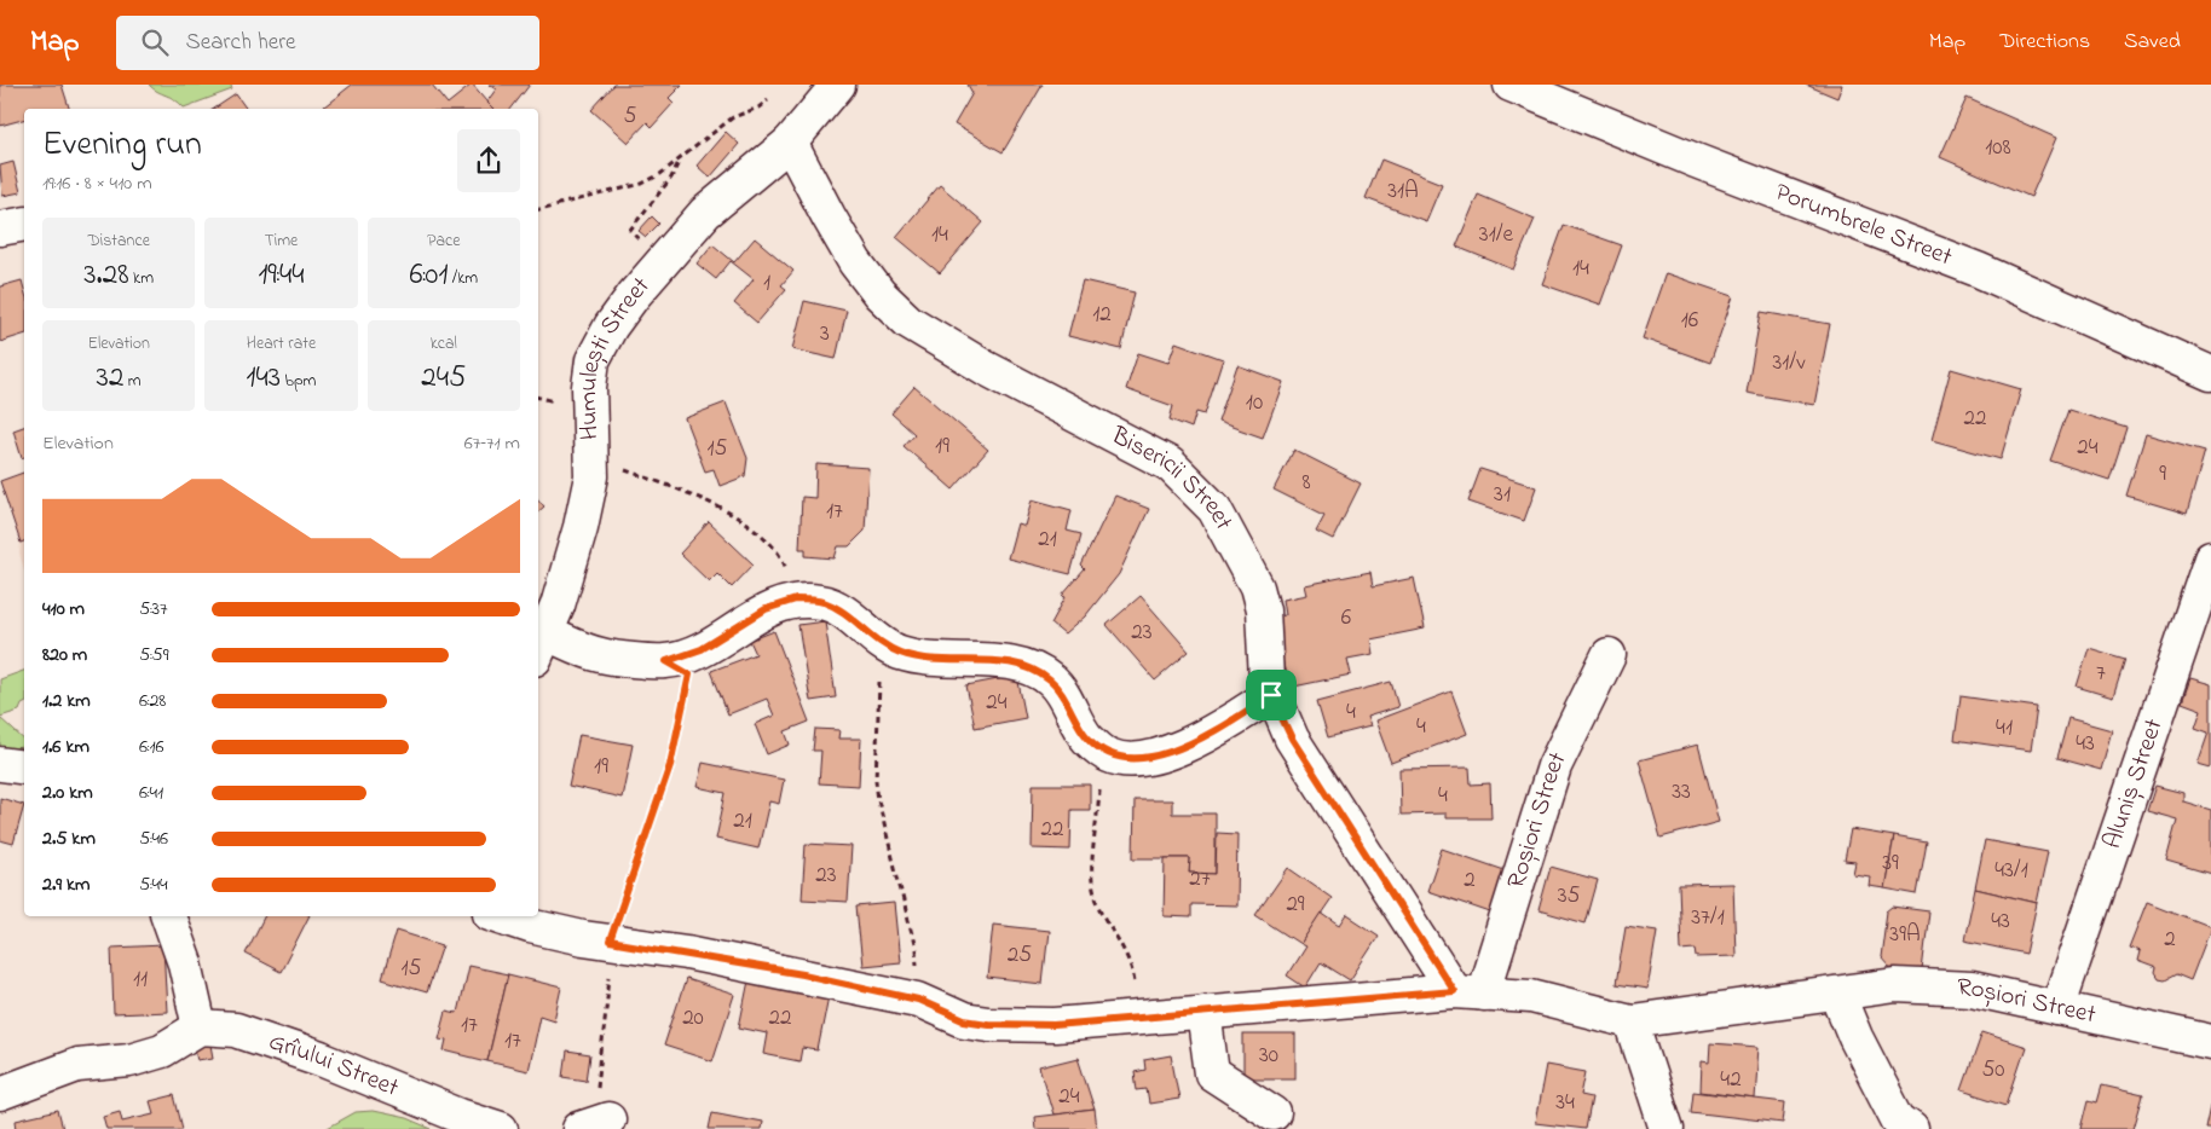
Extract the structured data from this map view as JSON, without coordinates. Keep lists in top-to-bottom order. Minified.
{"streets":{"street":["Porumbrele Street","Humulești Street","Bisericii Street","Aluniș Street","Roșiori Street","Grîului Street"]},"crossings":[["Humulești Street","Bisericii Street"],["Bisericii Street","Roșiori Street"],["Aluniș Street","Roșiori Street"]],"house_numbers":["5","108","31A","14","31/e","14","1","12","16","3","31/v","10","22","19","24","15","9","8","31","17","21","6","23","7","24","4","4","41","43","19","33","4","21","22","39","43/1","23","27","2","35","29","37/1","43","39A","2","25","15","11","20","22","17","17","30","50","42","24","34"],"page":{"header":"Map","search":"Search here","nav":["Map","Directions","Saved"],"heading":["Evening run","19:16 · 8 × 410 m"],"stats":[["Distance","3.28 km"],["Time","19:44"],["Pace","6:01 /km"],["Elevation","32 m"],["Heart rate","143 bpm"],["kcal","245"]],"chart":["Elevation","67–71 m"],"list":[{"name":"410 m","note":"5:37"},{"name":"820 m","note":"5:59"},{"name":"1.2 km","note":"6:28"},{"name":"1.6 km","note":"6:16"},{"name":"2.0 km","note":"6:41"},{"name":"2.5 km","note":"5:46"},{"name":"2.9 km","note":"5:44"}]}}
